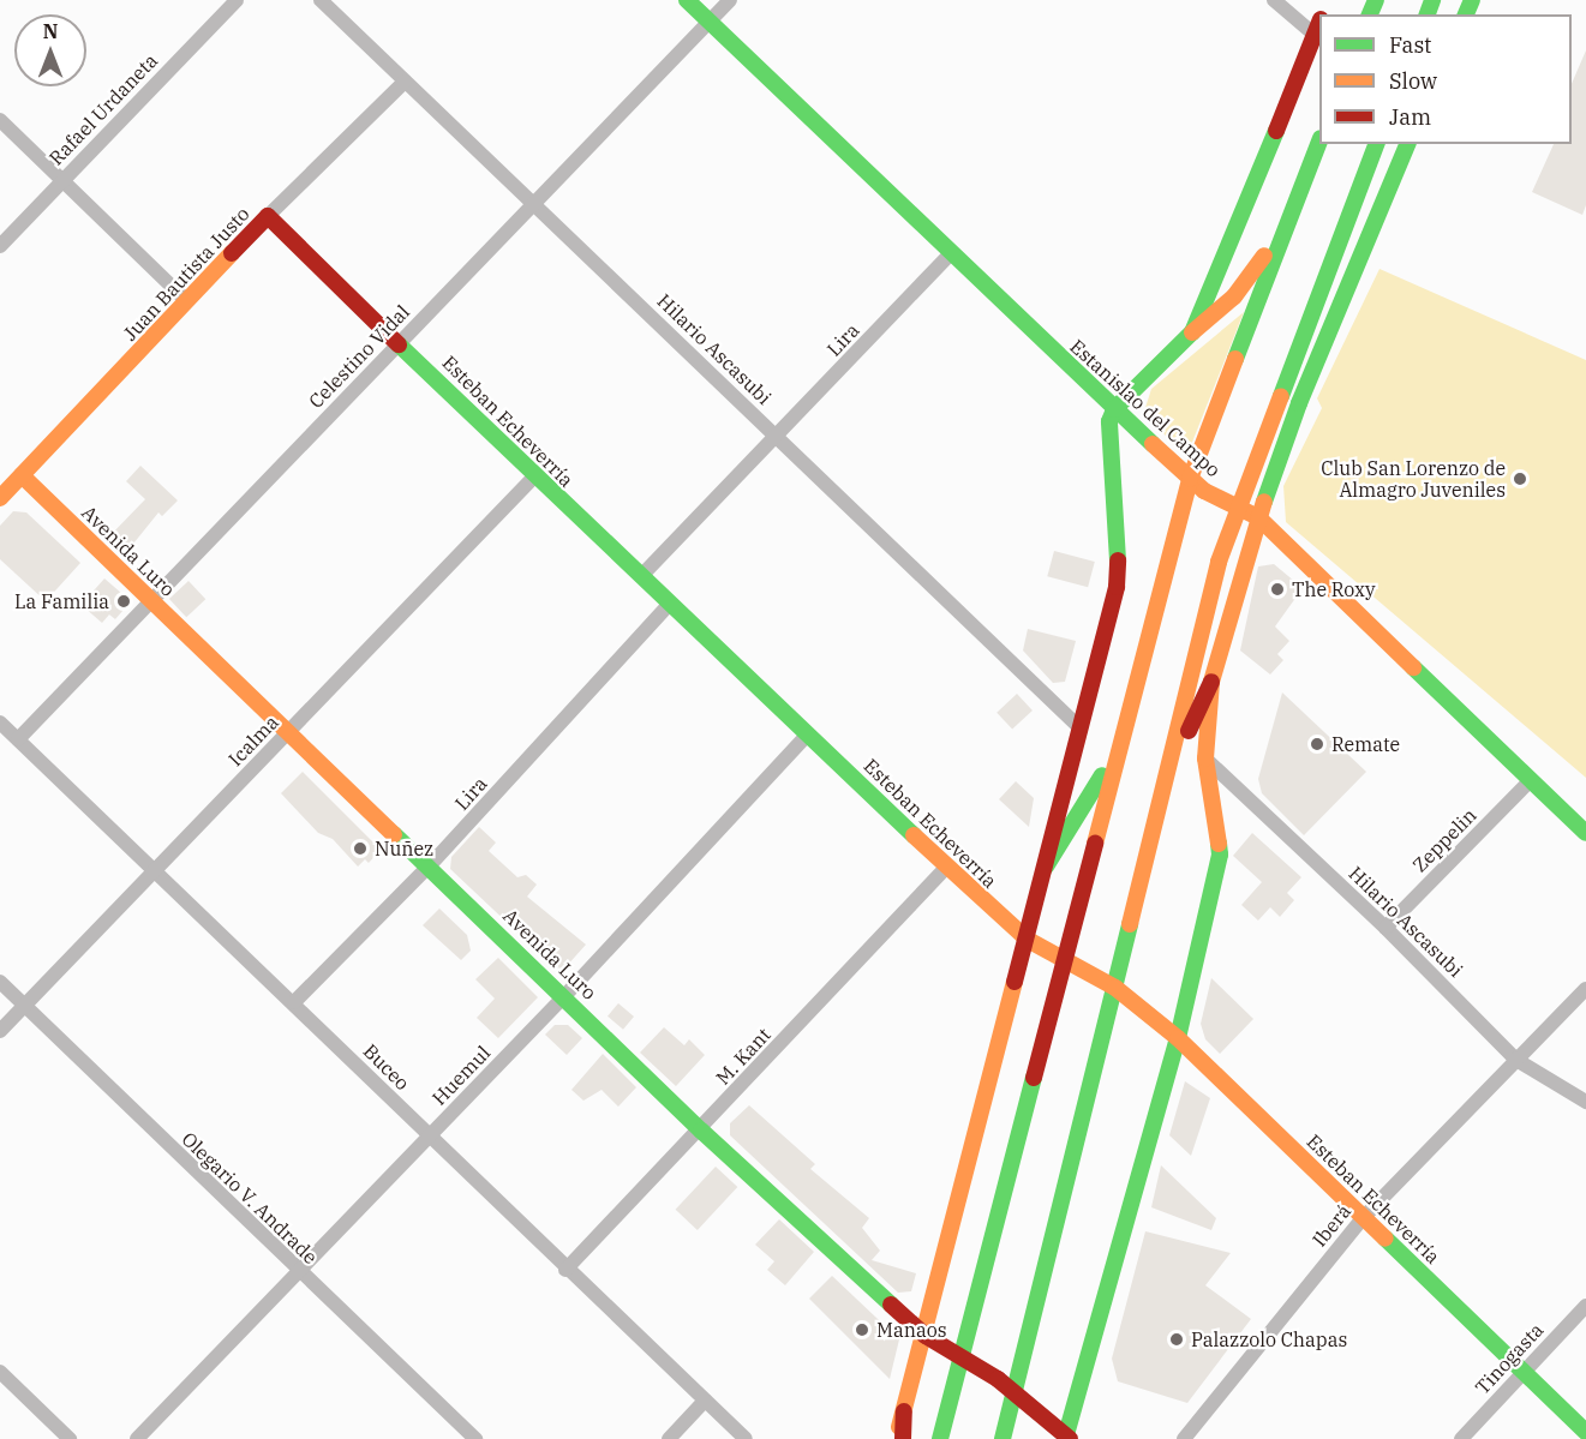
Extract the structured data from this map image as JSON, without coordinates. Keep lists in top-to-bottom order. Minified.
{"streets":{"main road":["Juan Bautista Justo","Estanislao del Campo","Esteban Echeverría","Avenida Luro"],"street":["Rafael Urdaneta","Lira","Hilario Ascasubi","Celestino Vidal","Icalma","Zeppelin","M. Kant","Buceo","Huemul","Olegario V. Andrade","Iberá","Tinogasta"]},"crossings":[["Juan Bautista Justo","Hilario Ascasubi"],["Juan Bautista Justo","Esteban Echeverría"],["Juan Bautista Justo","Avenida Luro"],["Lira","Hilario Ascasubi"],["Lira","Estanislao del Campo"],["Lira","Esteban Echeverría"],["Lira","Avenida Luro"],["Lira","Buceo"],["Hilario Ascasubi","Celestino Vidal"],["Hilario Ascasubi","Zeppelin"],["Hilario Ascasubi","Iberá"],["Celestino Vidal","Estanislao del Campo"],["Celestino Vidal","Esteban Echeverría"],["Celestino Vidal","Avenida Luro"],["Celestino Vidal","Buceo"],["Estanislao del Campo","Zeppelin"],["Esteban Echeverría","Icalma"],["Esteban Echeverría","M. Kant"],["Esteban Echeverría","Huemul"],["Esteban Echeverría","Iberá"],["Esteban Echeverría","Tinogasta"],["Avenida Luro","Icalma"],["Avenida Luro","M. Kant"],["Avenida Luro","Huemul"],["Icalma","Buceo"],["Icalma","Olegario V. Andrade"],["M. Kant","Buceo"],["Buceo","Huemul"],["Huemul","Olegario V. Andrade"]],"places":["Club San Lorenzo de Almagro Juveniles","The Roxy","La Familia","Remate","Nuñez","Manaos","Palazzolo Chapas"],"legend":["Fast","Slow","Jam"],"north":"top"}
